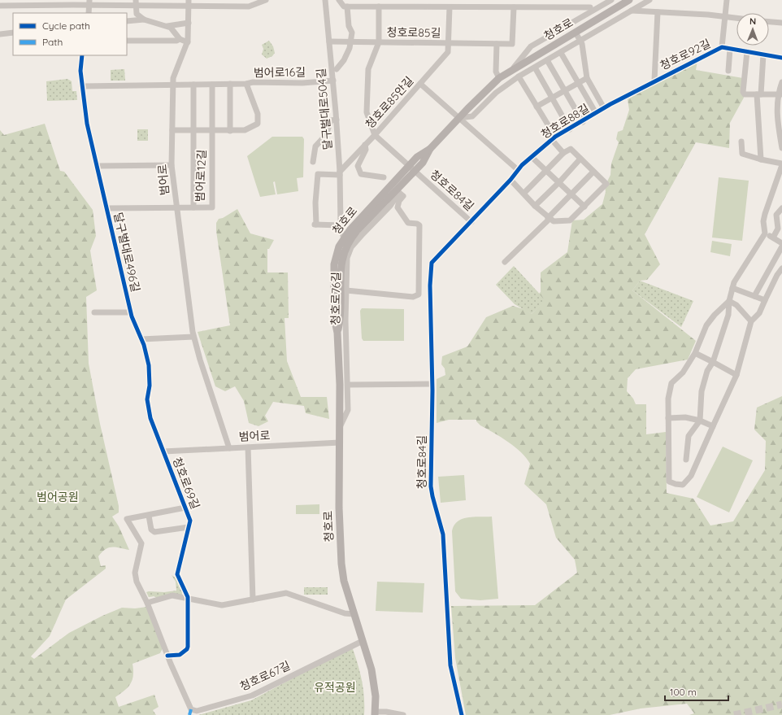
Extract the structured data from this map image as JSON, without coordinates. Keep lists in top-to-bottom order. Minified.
{"streets":{"main road":["청호로"],"street":["청호로85길","청호로92길","범어로16길","청호로85안길","달구벌대로504길","청호로88길","범어로12길","범어로","청호로84길","달구벌대로496길","청호로76길","청호로69길","청호로67길"]},"crossings":[["청호로","청호로85길"],["청호로","달구벌대로504길"],["청호로","범어로"],["청호로","청호로84길"],["청호로","청호로76길"],["청호로","청호로67길"],["청호로85길","청호로85안길"],["청호로85길","청호로84길"],["청호로92길","청호로88길"],["범어로16길","달구벌대로504길"],["범어로16길","범어로12길"],["범어로16길","범어로"],["청호로85안길","달구벌대로504길"],["청호로88길","청호로84길"],["범어로12길","범어로"],["범어로12길","달구벌대로496길"],["달구벌대로496길","청호로69길"],["청호로69길","청호로67길"]],"parks":["범어공원","유적공원"],"legend":["Cycle path","Path"],"scale_bar":"100 m","north":"top"}
